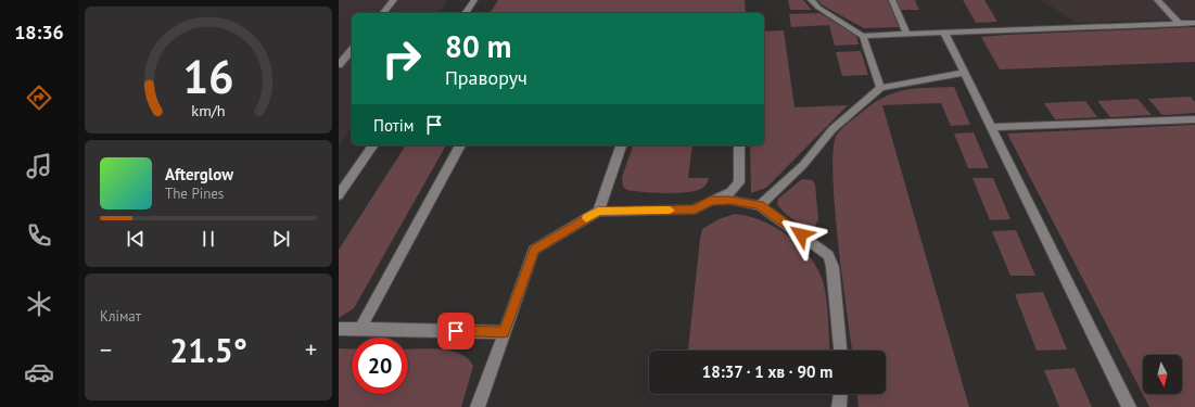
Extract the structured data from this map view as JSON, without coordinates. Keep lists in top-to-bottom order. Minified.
{"north":"bottom","page":{"tabs":"18:36","turn":["80 m","Праворуч"],"then":"Потім","song":["Afterglow","The Pines"],"tile":"Клімат","heat":["−","21.5°","+"],"limit":"20","trip":"18:37 · 1 хв · 90 m","gauge":["16","km/h"]}}
